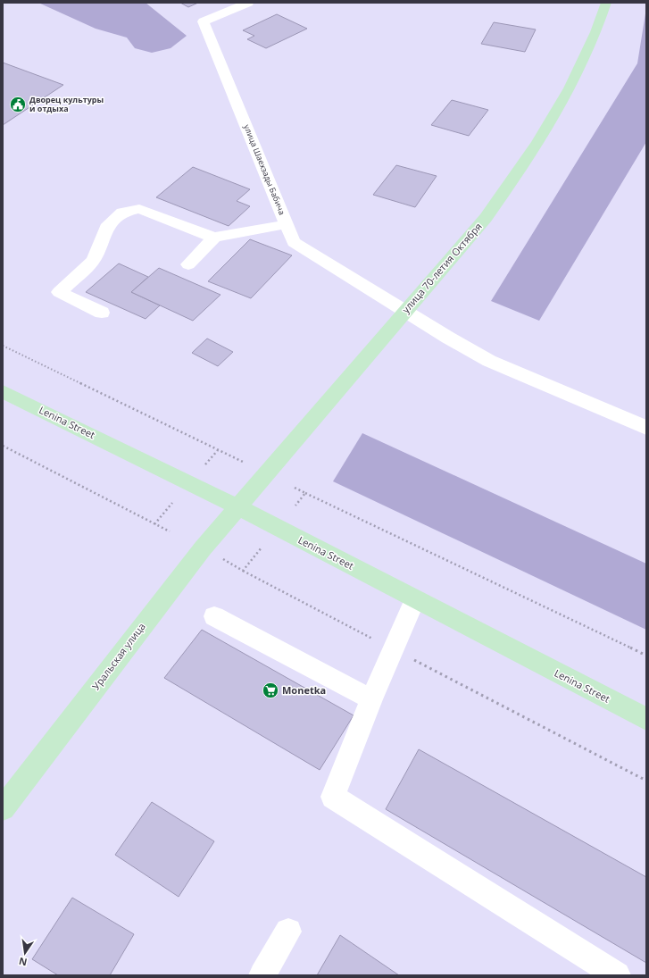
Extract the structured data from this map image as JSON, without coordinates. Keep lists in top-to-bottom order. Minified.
{"streets":{"main road":["улица 70-летия Октября","Lenina Street","Уральская улица"],"street":["улица Шаехзады Бабича"]},"crossings":[["улица Шаехзады Бабича","улица 70-летия Октября"],["улица 70-летия Октября","Lenina Street"],["улица 70-летия Октября","Уральская улица"],["Lenina Street","Уральская улица"]],"places":{"public building":["Дворец культуры и отдыха"],"supermarket":["Monetka"]},"north":"bottom"}
